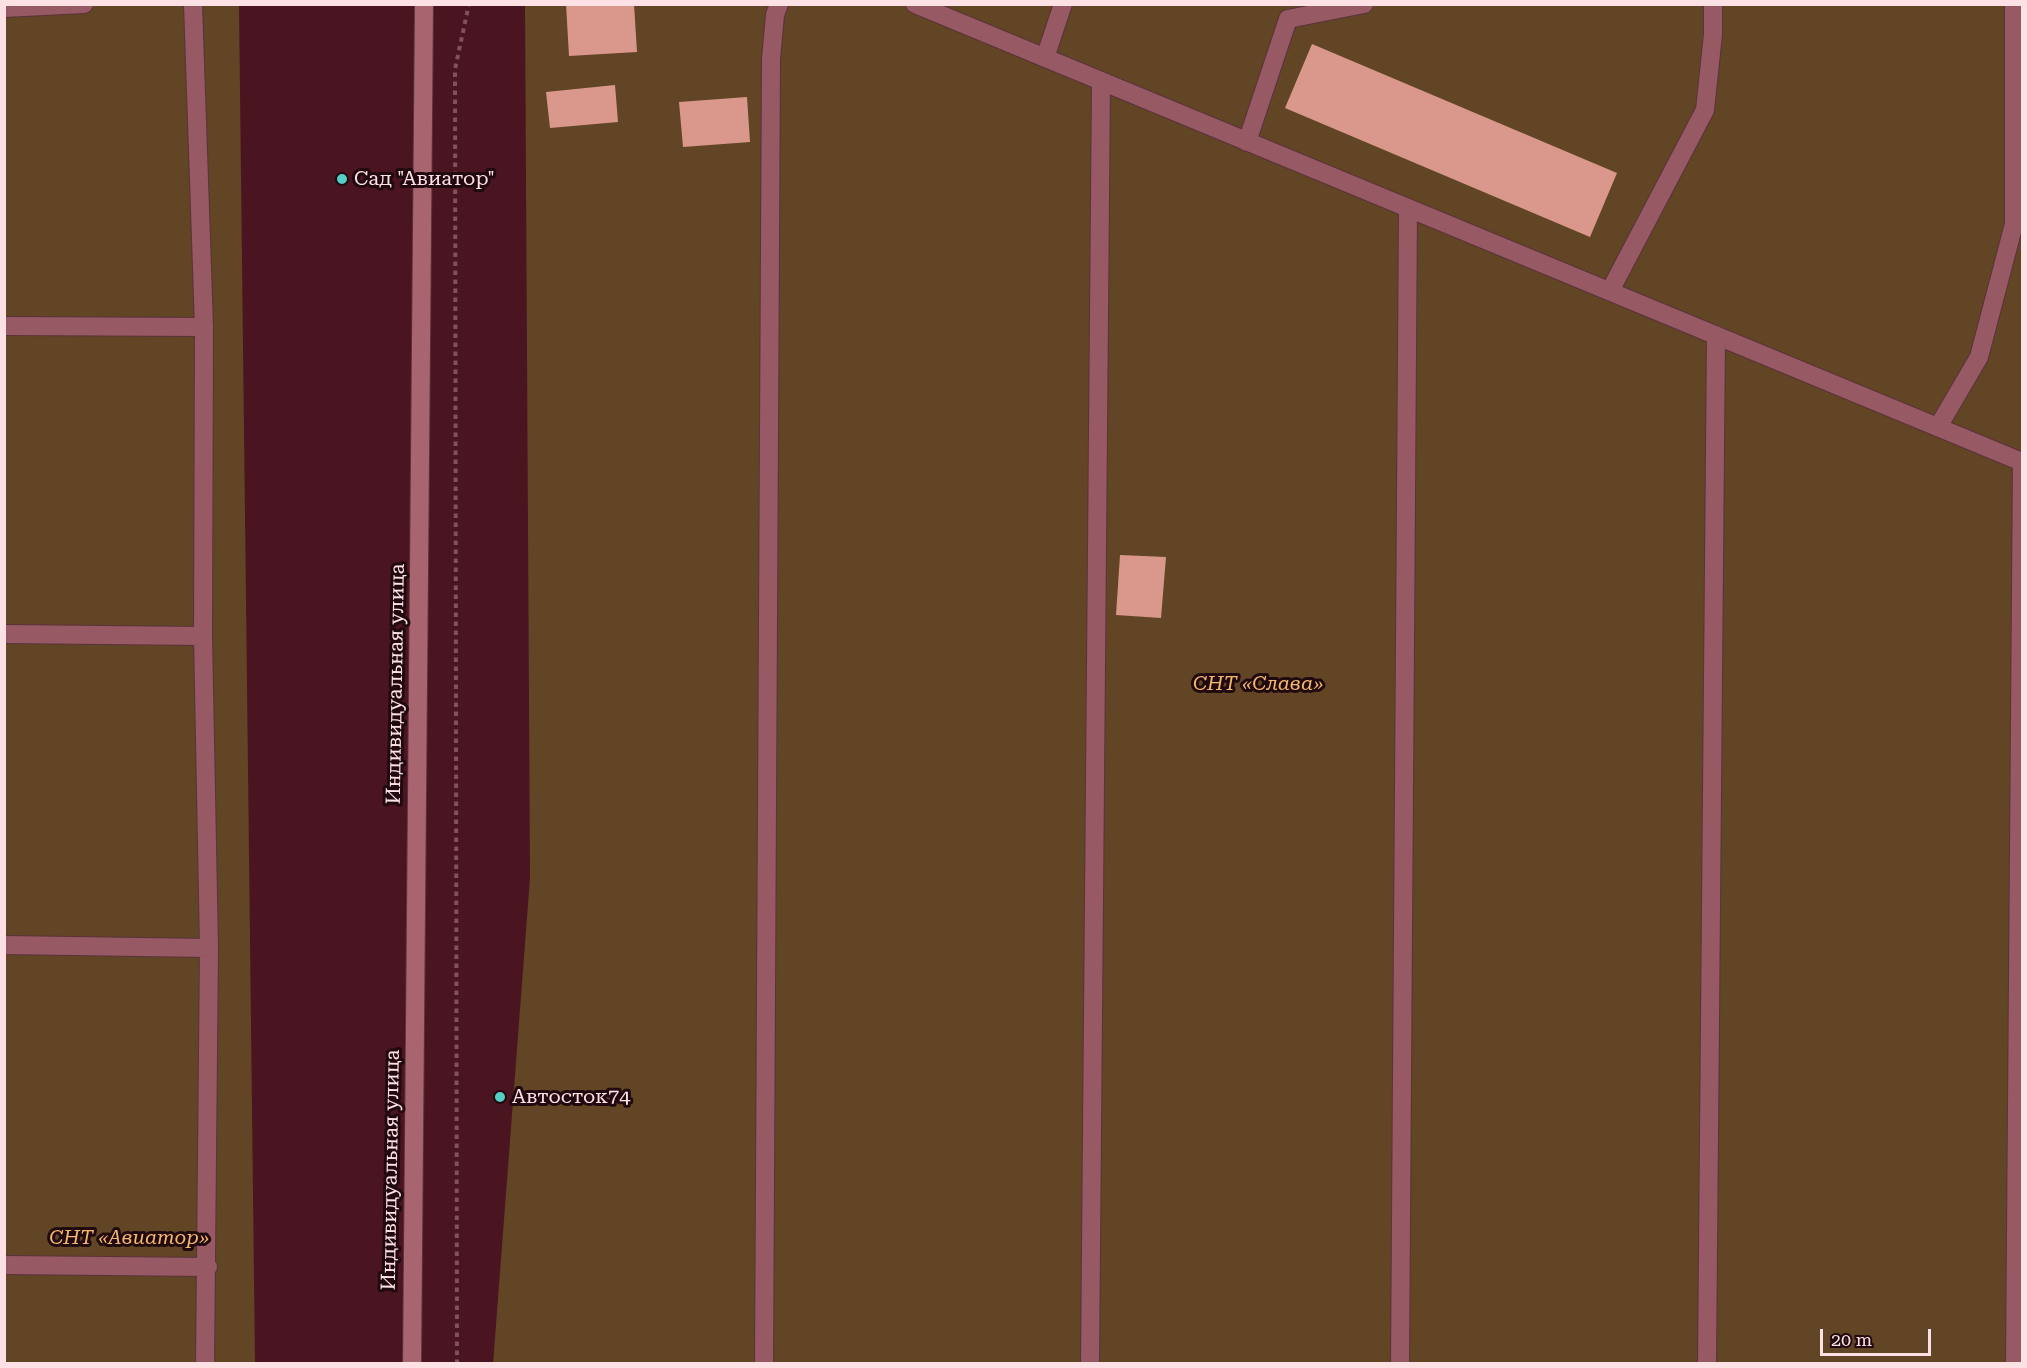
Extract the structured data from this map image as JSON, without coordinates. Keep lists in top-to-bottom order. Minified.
{"streets":{"main road":["Индивидуальная улица"]},"parks":["СНТ «Слава»","СНТ «Авиатор»"],"places":["Сад \"Авиатор\"","Автосток74"],"scale_bar":"20 m"}
